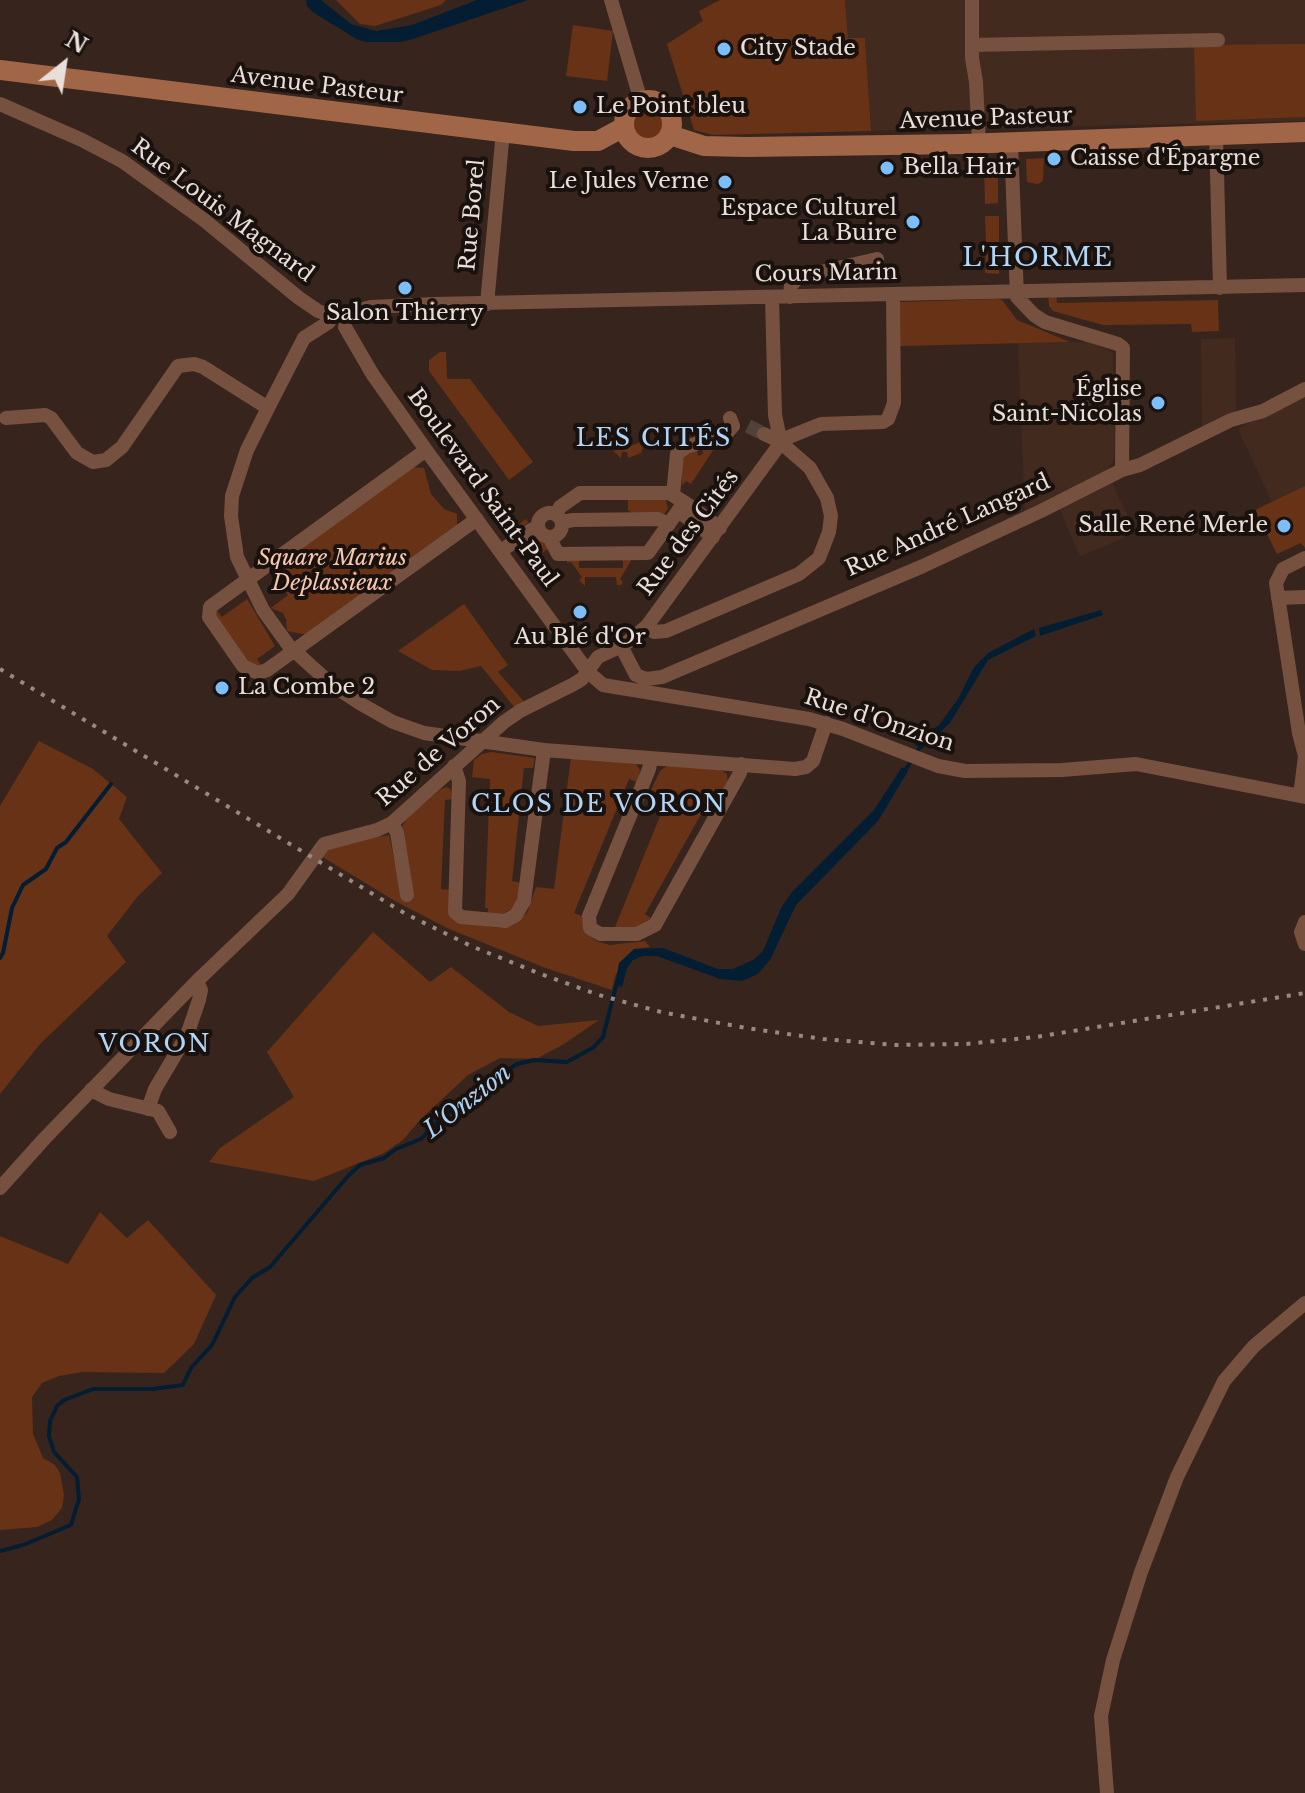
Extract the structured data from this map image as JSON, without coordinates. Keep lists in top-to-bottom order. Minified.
{"streets":{"main road":["Avenue Pasteur"],"street":["Rue Louis Magnard","Rue Borel","Cours Marin","Boulevard Saint-Paul","Rue André Langard","Rue des Cités","Rue d'Onzion","Rue de Voron"]},"crossings":[["Avenue Pasteur","Rue Borel"],["Rue Louis Magnard","Cours Marin"],["Rue Louis Magnard","Boulevard Saint-Paul"],["Rue Borel","Cours Marin"],["Cours Marin","Boulevard Saint-Paul"],["Boulevard Saint-Paul","Rue des Cités"],["Boulevard Saint-Paul","Rue d'Onzion"],["Boulevard Saint-Paul","Rue de Voron"],["Rue André Langard","Rue des Cités"],["Rue des Cités","Rue d'Onzion"],["Rue des Cités","Rue de Voron"],["Rue d'Onzion","Rue de Voron"]],"districts":["L'HORME","LES CITÉS","CLOS DE VORON","VORON"],"water":["L'Onzion"],"parks":["Square Marius Deplassieux"],"places":["City Stade","Le Point bleu","Caisse d'Épargne","Bella Hair","Le Jules Verne","Espace Culturel La Buire","Salon Thierry","Église Saint-Nicolas","Salle René Merle","Au Blé d'Or","La Combe 2"],"north":"top right"}
